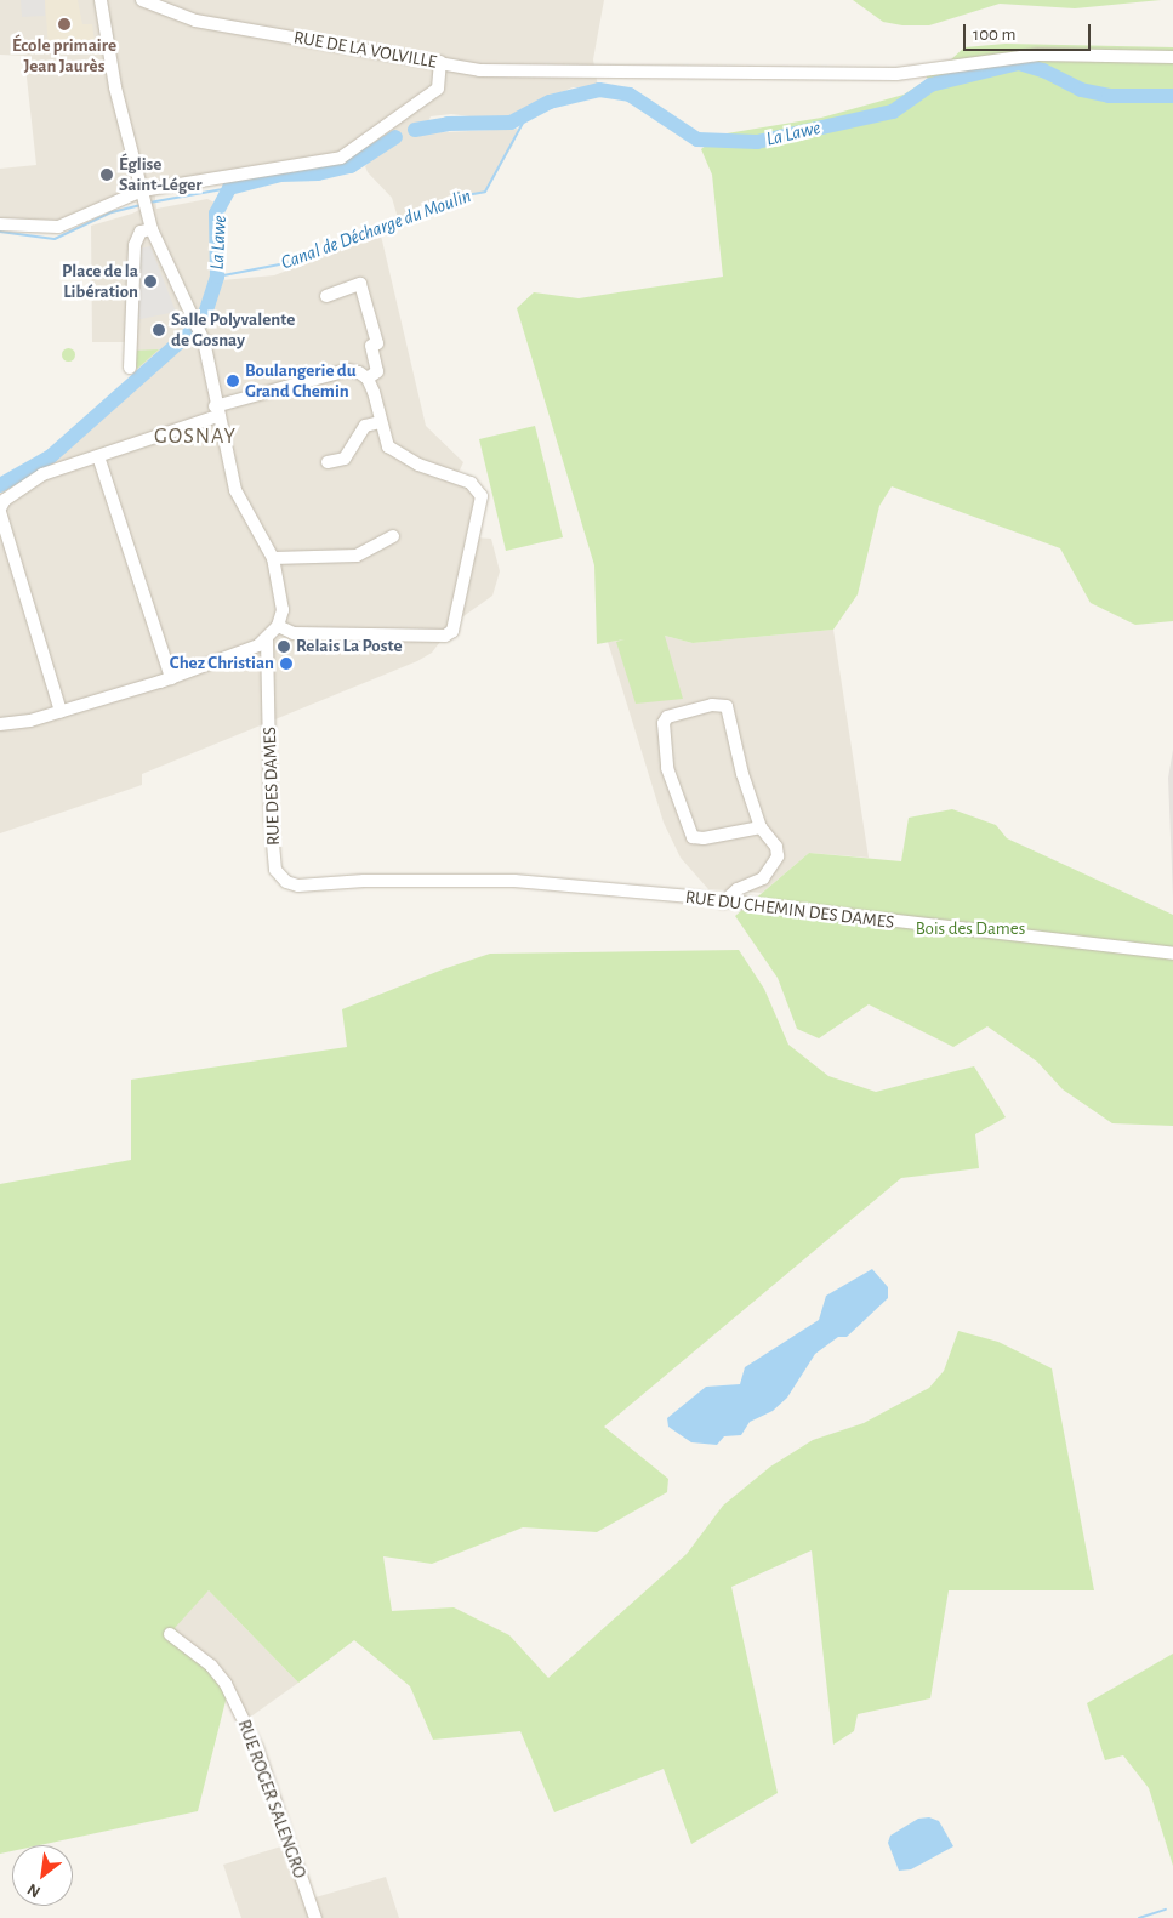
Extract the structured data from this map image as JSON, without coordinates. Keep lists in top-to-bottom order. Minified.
{"streets":{"street":["RUE DE LA VOLVILLE","RUE DES DAMES","RUE DU CHEMIN DES DAMES","RUE ROGER SALENGRO"]},"crossings":[["RUE DES DAMES","RUE DU CHEMIN DES DAMES"]],"districts":["GOSNAY"],"water":["La Lawe","Canal de Décharge du Moulin"],"parks":["Bois des Dames"],"places":["École primaire Jean Jaurès","Église Saint-Léger","Place de la Libération","Salle Polyvalente de Gosnay","Boulangerie du Grand Chemin","Relais La Poste","Chez Christian"],"scale_bar":"100 m","north":"bottom left"}
